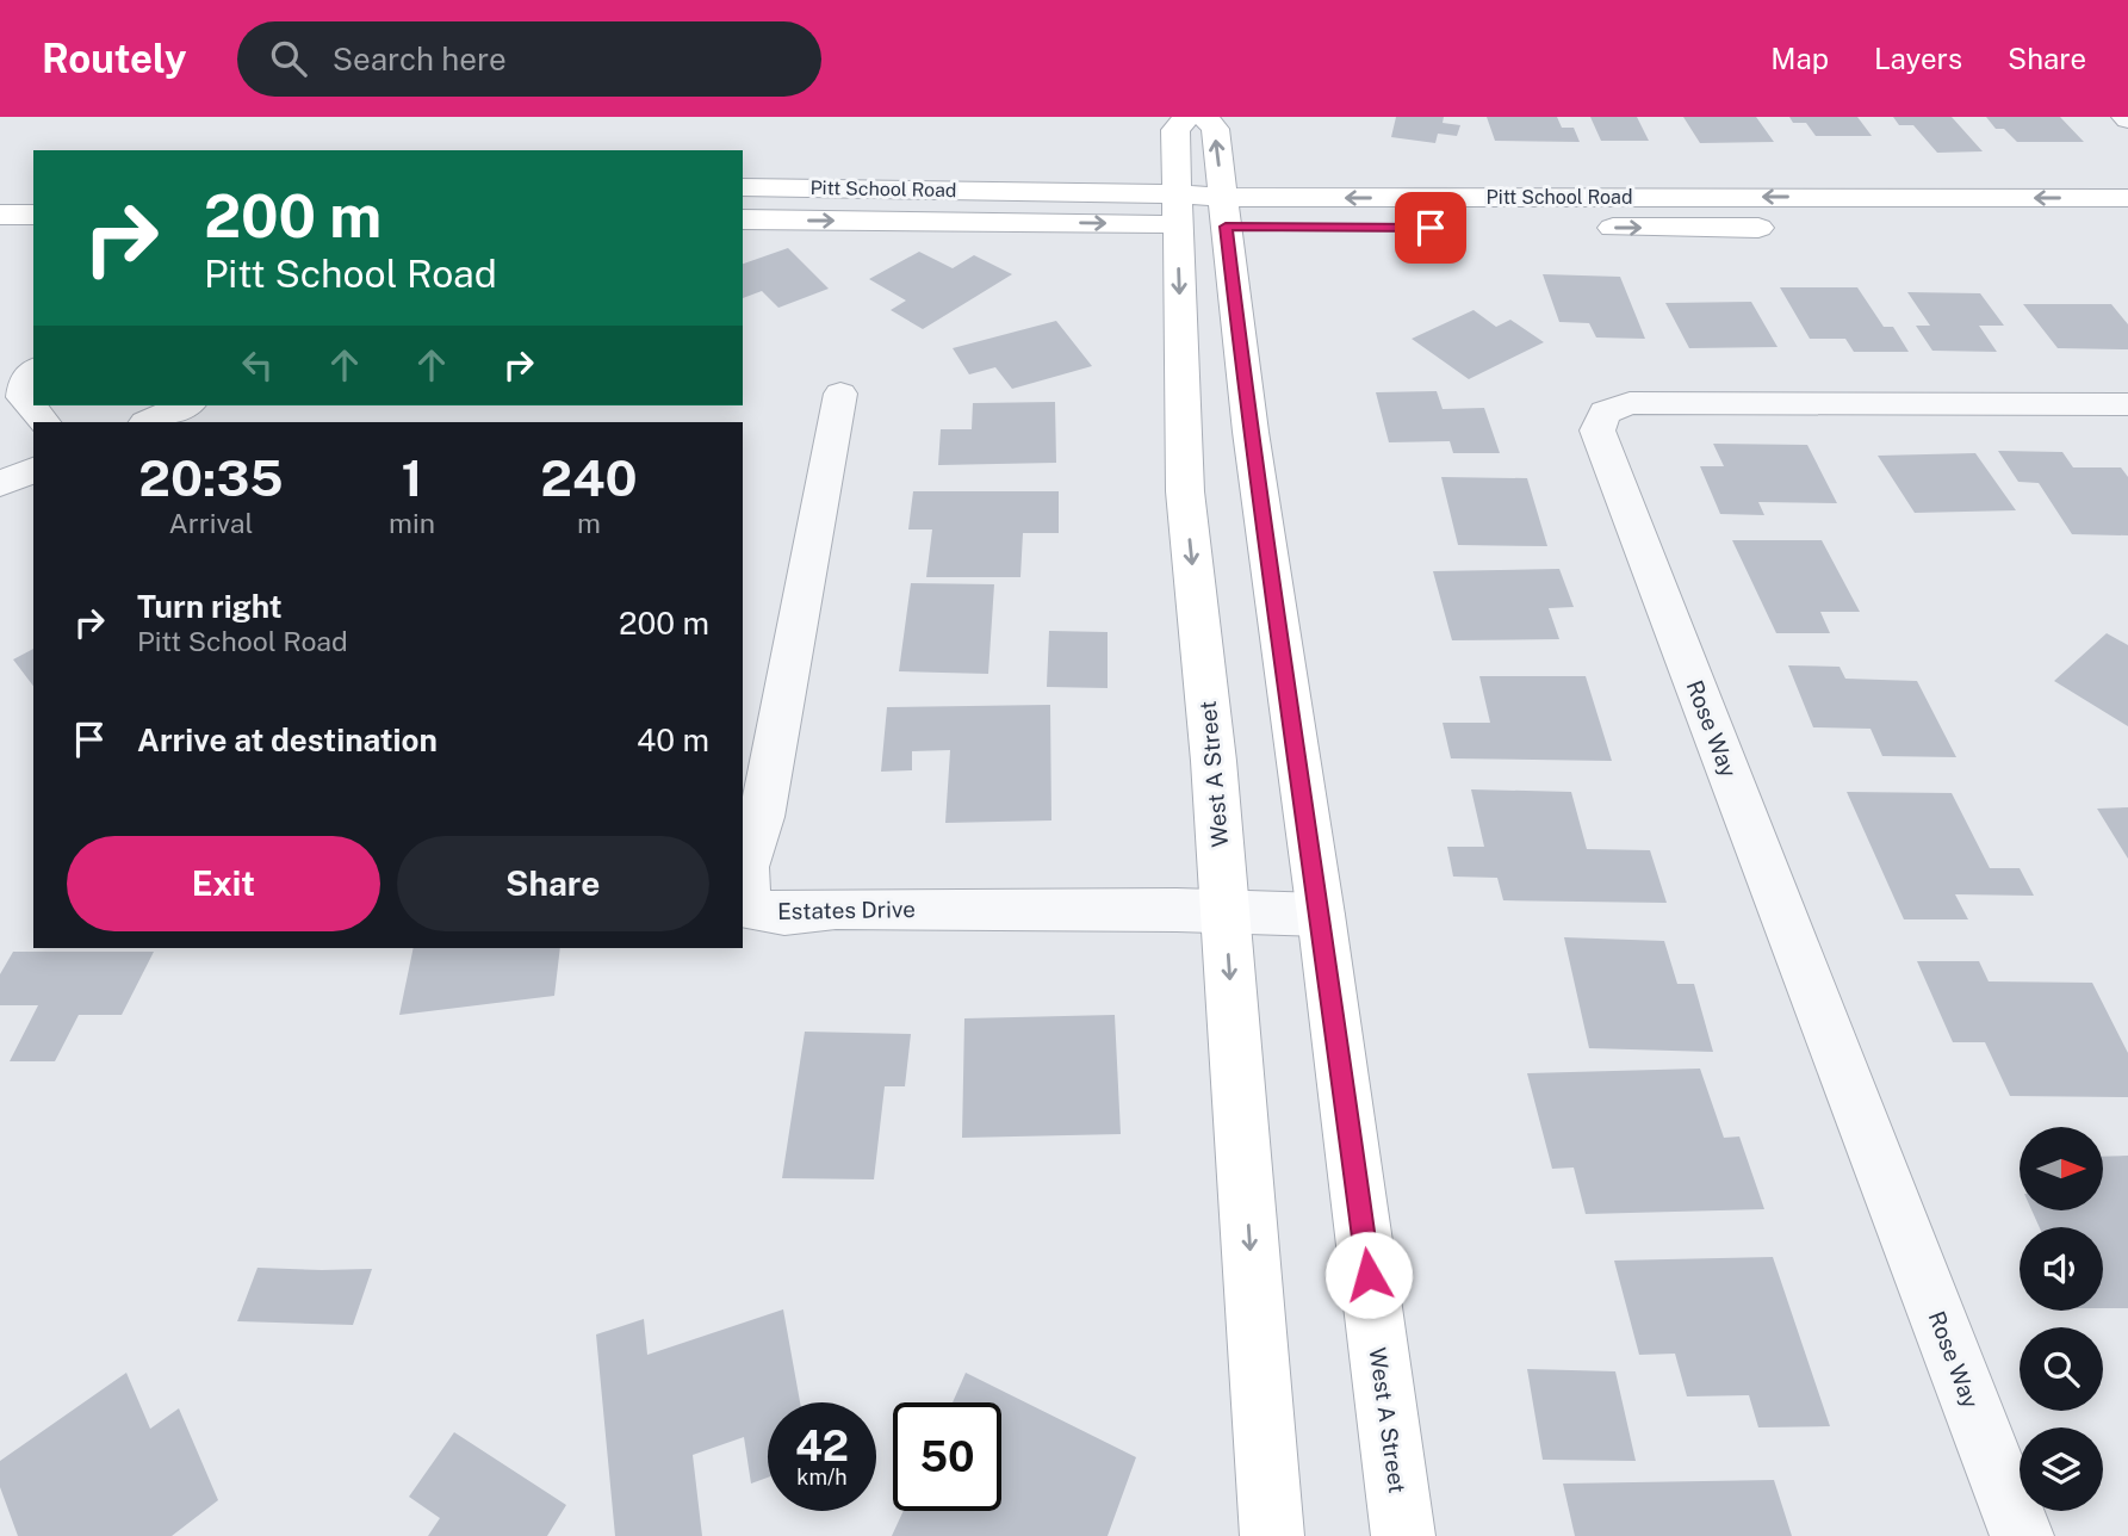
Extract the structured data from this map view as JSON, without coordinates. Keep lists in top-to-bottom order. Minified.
{"streets":{"main road":["Pitt School Road","West A Street"],"street":["Rose Way","Estates Drive"]},"crossings":[["Pitt School Road","West A Street"],["West A Street","Estates Drive"]],"north":"right","page":{"header":"Routely","search":"Search here","nav":["Map","Layers","Share"],"turn":["200 m","Pitt School Road"],"eta":["20:35","Arrival","1","min","240","m"],"list":[{"name":"Turn right","note":"Pitt School Road","value":"200 m"},{"name":"Arrive at destination","value":"40 m"}],"buttons":["Exit","Share"],"speed":"42 km/h","limit":"50"}}
